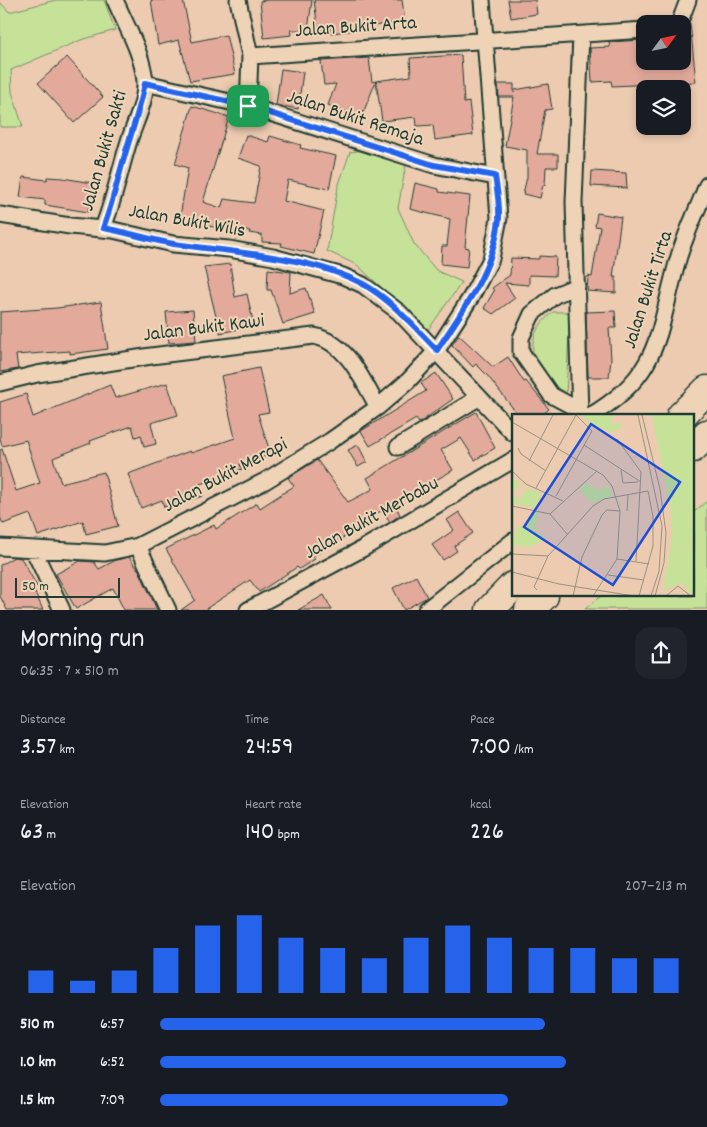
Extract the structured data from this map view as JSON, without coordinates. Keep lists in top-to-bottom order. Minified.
{"streets":{"street":["Jalan Bukit Arta","Jalan Bukit Remaja","Jalan Bukit Sakti","Jalan Bukit Wilis","Jalan Bukit Tirta","Jalan Bukit Kawi","Jalan Bukit Merapi","Jalan Bukit Merbabu"]},"crossings":[["Jalan Bukit Arta","Jalan Bukit Merapi"],["Jalan Bukit Remaja","Jalan Bukit Sakti"],["Jalan Bukit Remaja","Jalan Bukit Merapi"],["Jalan Bukit Sakti","Jalan Bukit Wilis"],["Jalan Bukit Wilis","Jalan Bukit Merapi"],["Jalan Bukit Kawi","Jalan Bukit Merapi"]],"scale_bar":"50 m","north":"top right","page":{"scale":"50 m","heading":["Morning run","06:35 · 7 × 510 m"],"stats":[["Distance","3.57 km"],["Time","24:59"],["Pace","7:00 /km"],["Elevation","63 m"],["Heart rate","140 bpm"],["kcal","226"]],"chart":["Elevation","207–213 m"],"list":[{"name":"510 m","note":"6:57"},{"name":"1.0 km","note":"6:52"},{"name":"1.5 km","note":"7:09"}]}}
